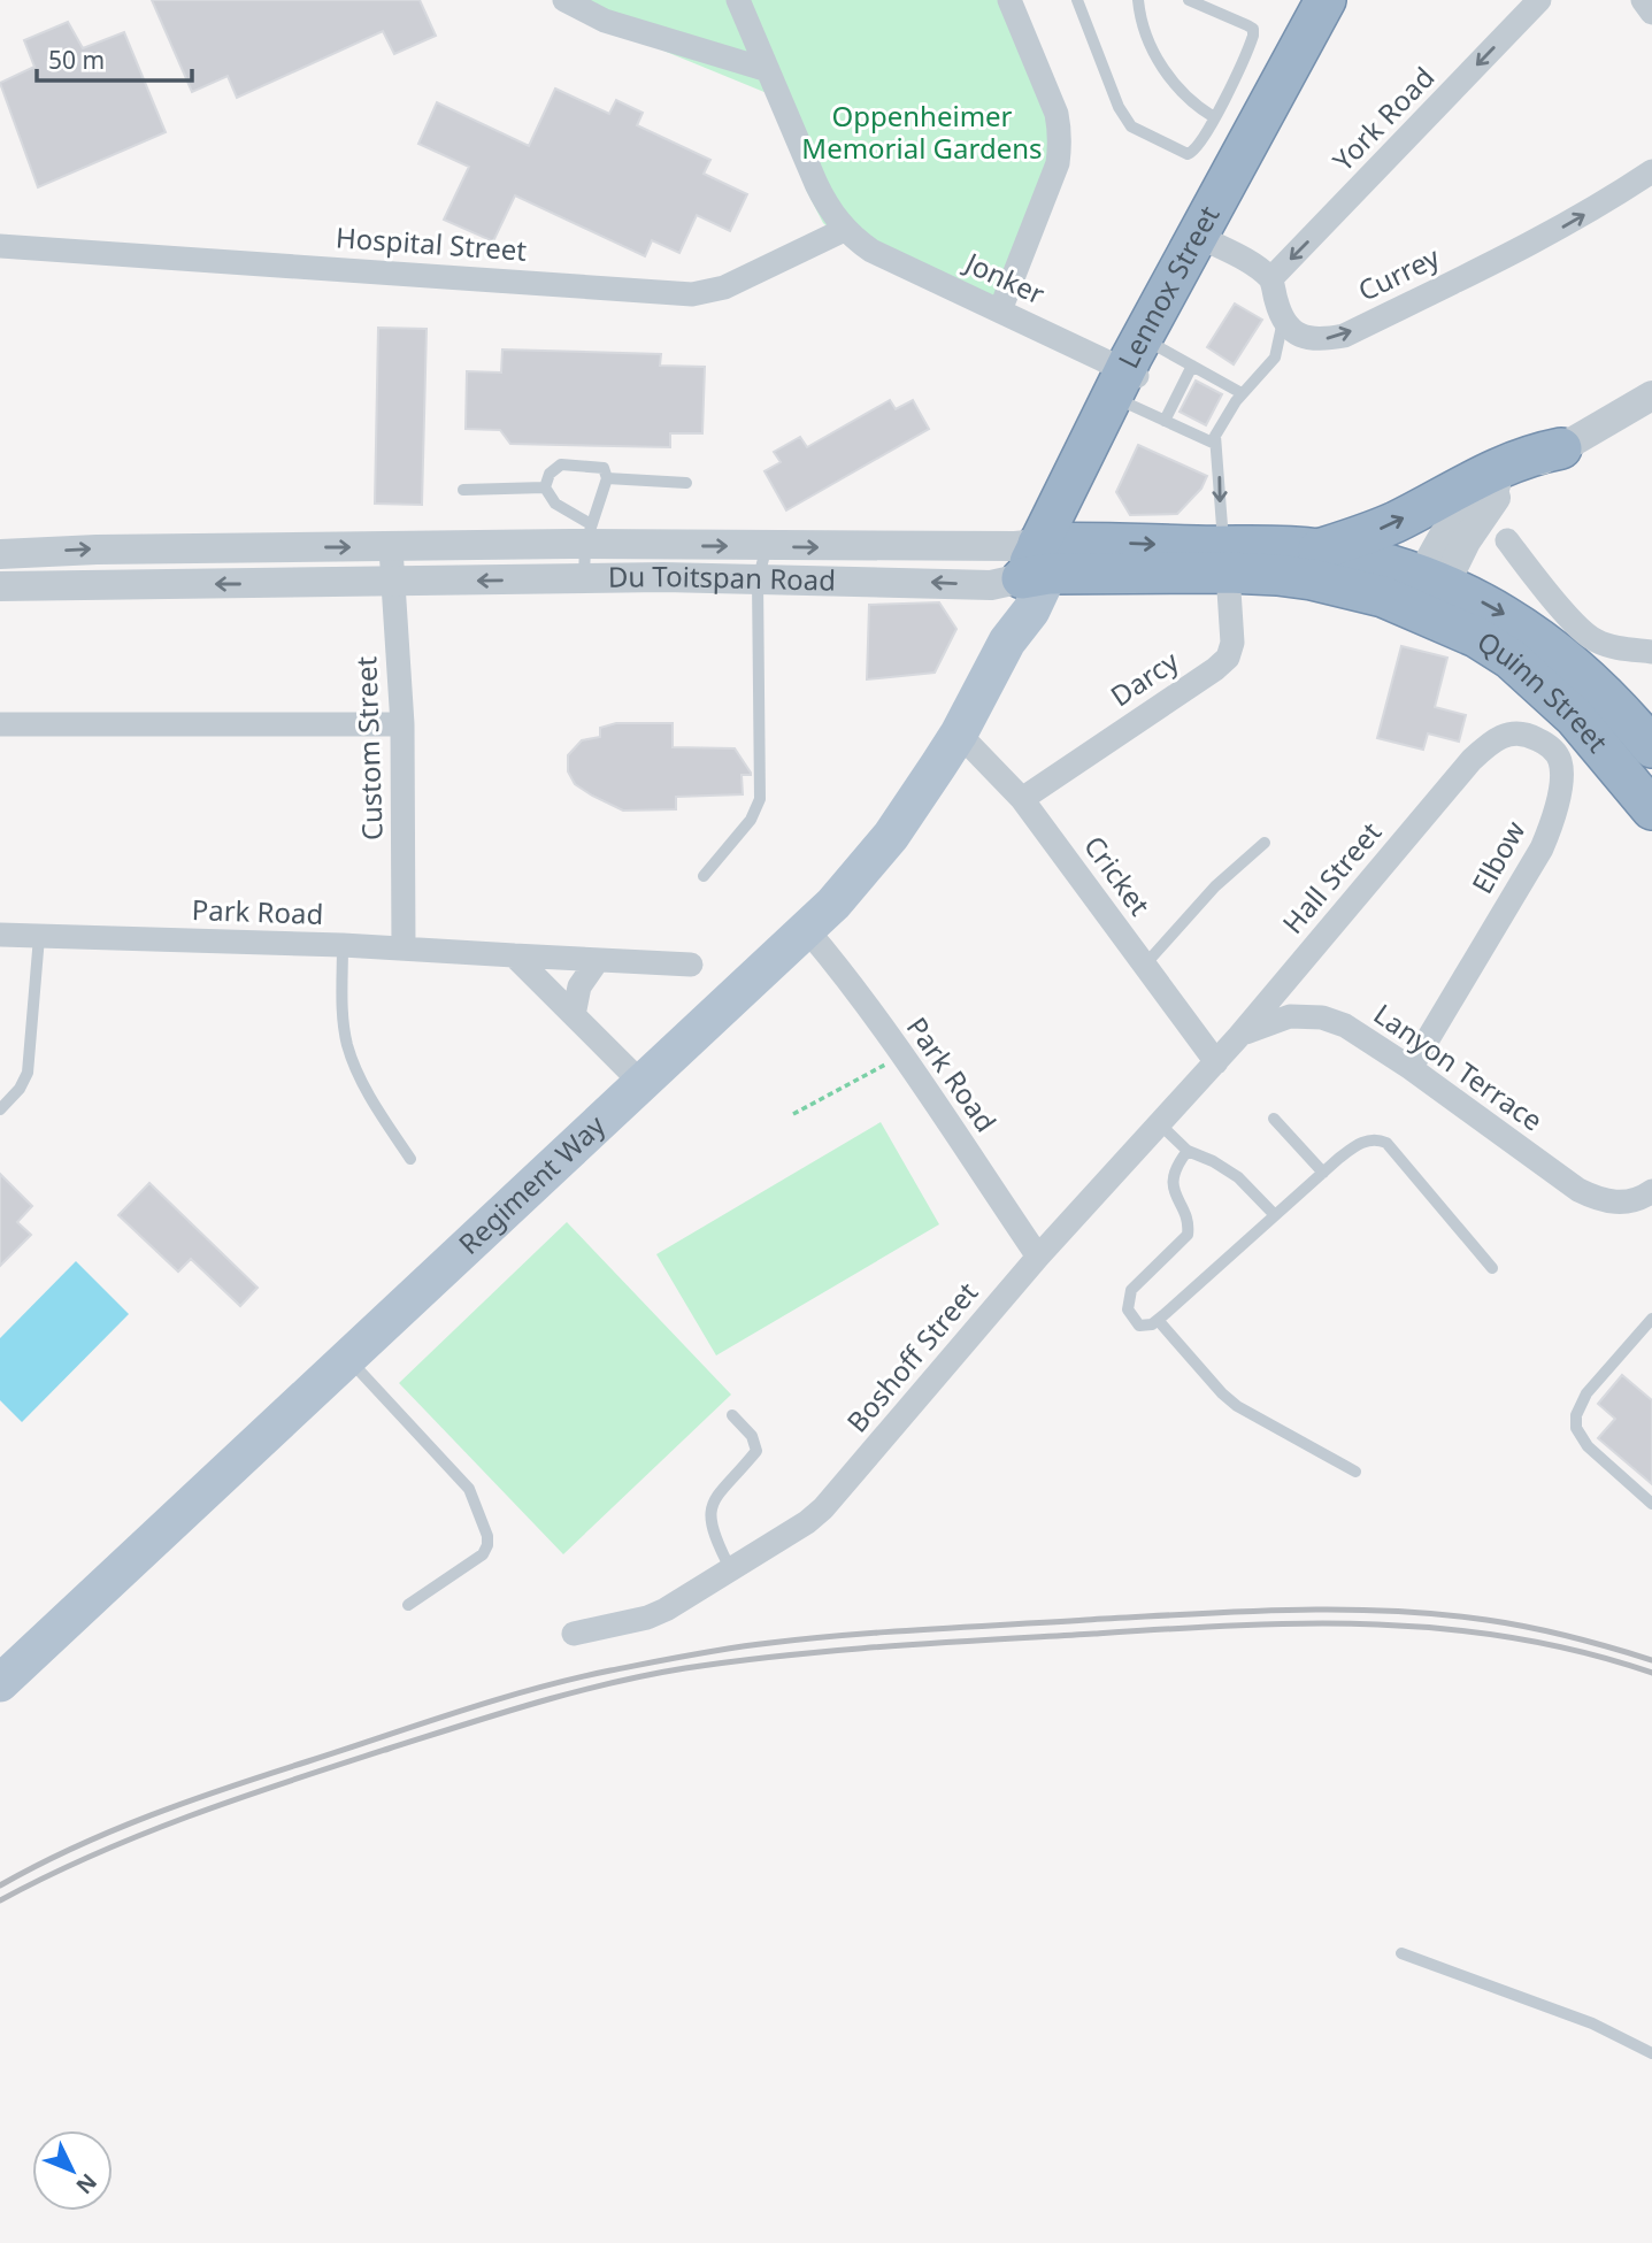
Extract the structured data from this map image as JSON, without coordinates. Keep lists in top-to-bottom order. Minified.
{"streets":{"highway":["Lennox Street","Du Toitspan Road","Quinn Street"],"main road":["Regiment Way"],"street":["York Road","Hospital Street","Currey","Jonker","Darcy","Custom Street","Elbow","Cricket","Hall Street","Park Road","Lanyon Terrace","Boshoff Street"]},"crossings":[["Hospital Street","Jonker"],["Jonker","Lennox Street"],["Lennox Street","Du Toitspan Road"],["Lennox Street","Regiment Way"],["Du Toitspan Road","Darcy"],["Du Toitspan Road","Quinn Street"],["Du Toitspan Road","Custom Street"],["Du Toitspan Road","Regiment Way"],["Darcy","Cricket"],["Custom Street","Park Road"],["Elbow","Hall Street"],["Elbow","Lanyon Terrace"],["Cricket","Regiment Way"],["Cricket","Boshoff Street"],["Hall Street","Lanyon Terrace"],["Hall Street","Boshoff Street"],["Park Road","Regiment Way"],["Park Road","Boshoff Street"],["Lanyon Terrace","Boshoff Street"]],"one_way":["York Road","Currey"],"parks":["Oppenheimer Memorial Gardens"],"scale_bar":"50 m","north":"bottom right"}
